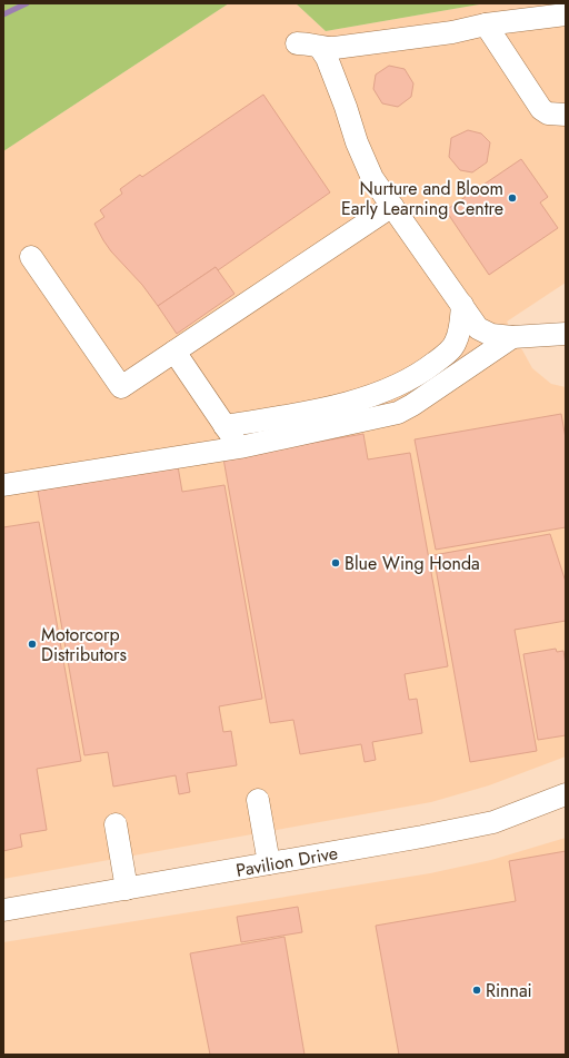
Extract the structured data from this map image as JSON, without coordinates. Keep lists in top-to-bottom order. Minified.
{"streets":{"street":["Pavilion Drive"]},"places":["Nurture and Bloom Early Learning Centre","Blue Wing Honda","Motorcorp Distributors","Rinnai"]}
